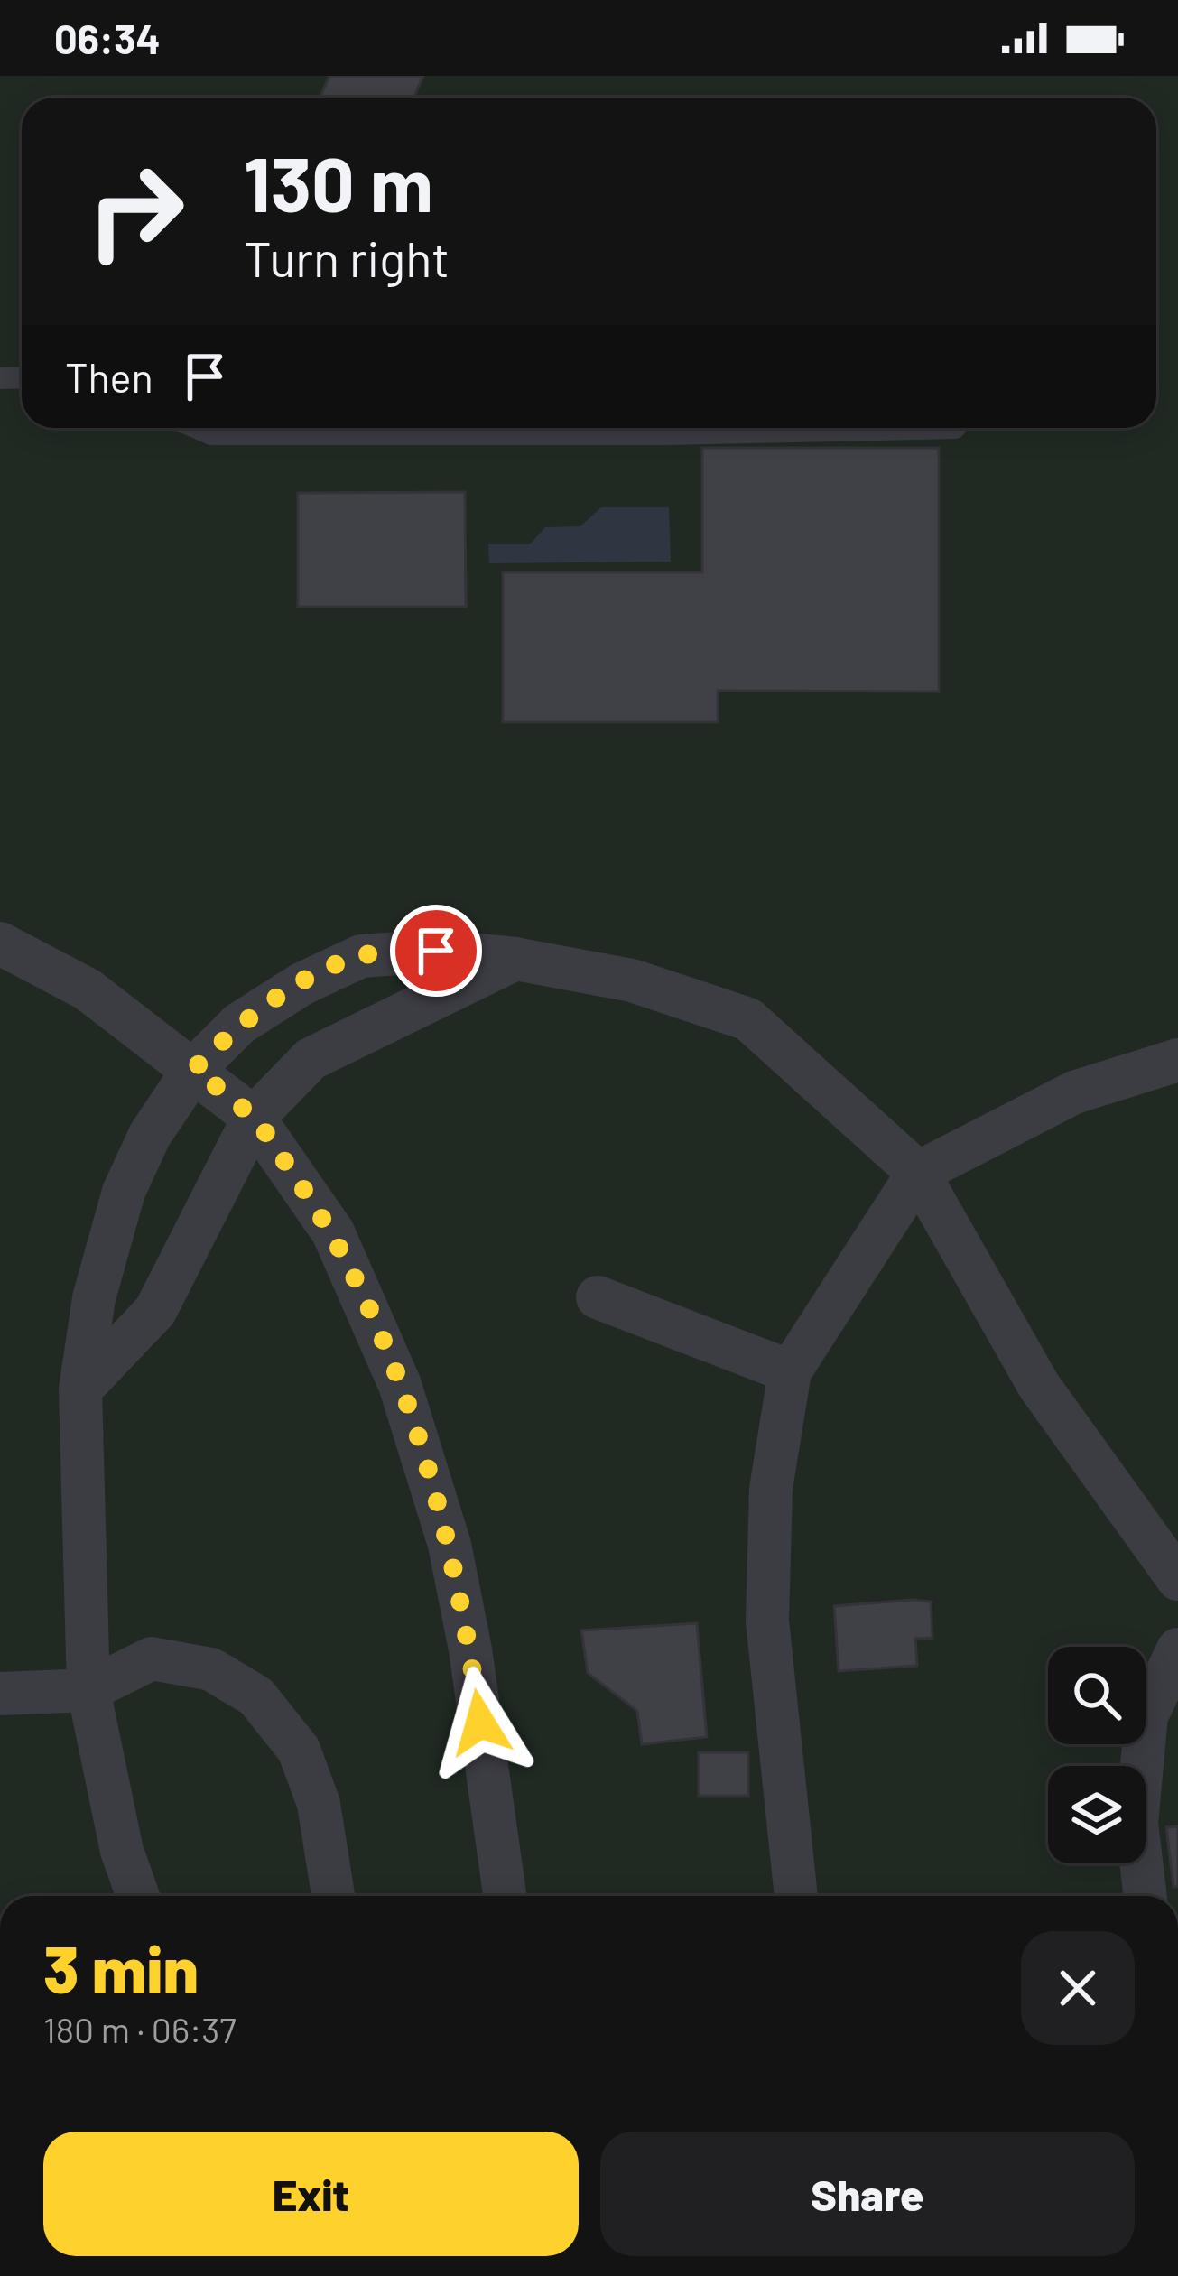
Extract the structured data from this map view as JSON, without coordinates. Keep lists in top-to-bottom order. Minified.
{"page":{"status":"06:34","turn":["130 m","Turn right"],"then":"Then","heading":["3 min","180 m · 06:37"],"buttons":["Exit","Share"]}}
